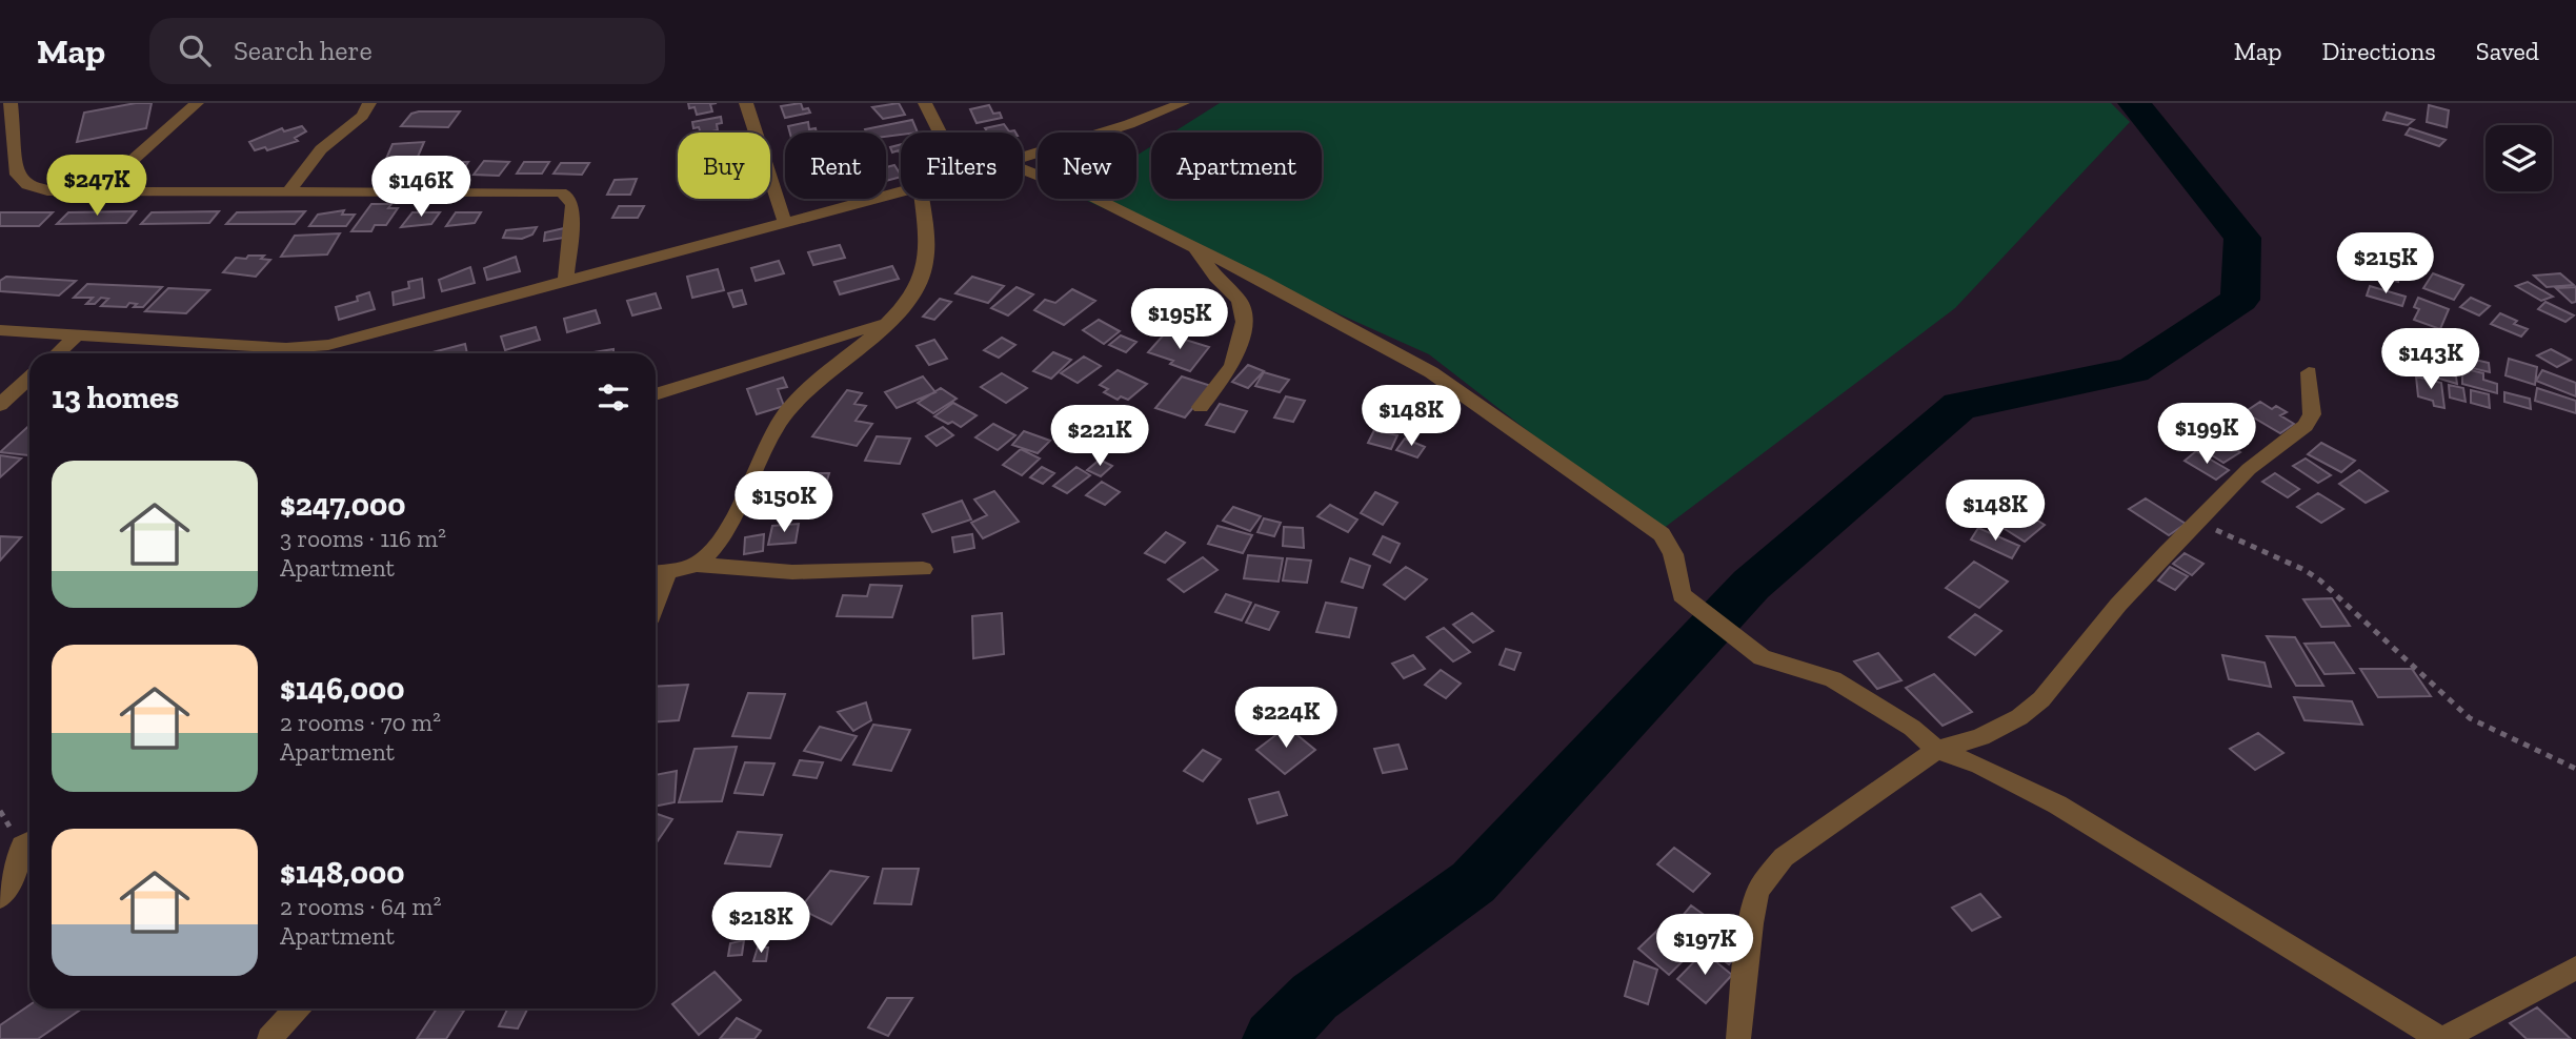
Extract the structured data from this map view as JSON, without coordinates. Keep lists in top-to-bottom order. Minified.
{"page":{"header":"Map","search":"Search here","nav":["Map","Directions","Saved"],"chip":["Buy","Rent","Filters","New","Apartment"],"price":["$247K","$146K","$215K","$195K","$143K","$148K","$199K","$221K","$150K","$148K","$224K","$218K","$197K"],"heading":"13 homes","list":[{"name":"$247,000","note":"3 rooms · 116 m² · Apartment"},{"name":"$146,000","note":"2 rooms · 70 m² · Apartment"},{"name":"$148,000","note":"2 rooms · 64 m² · Apartment"}]}}
